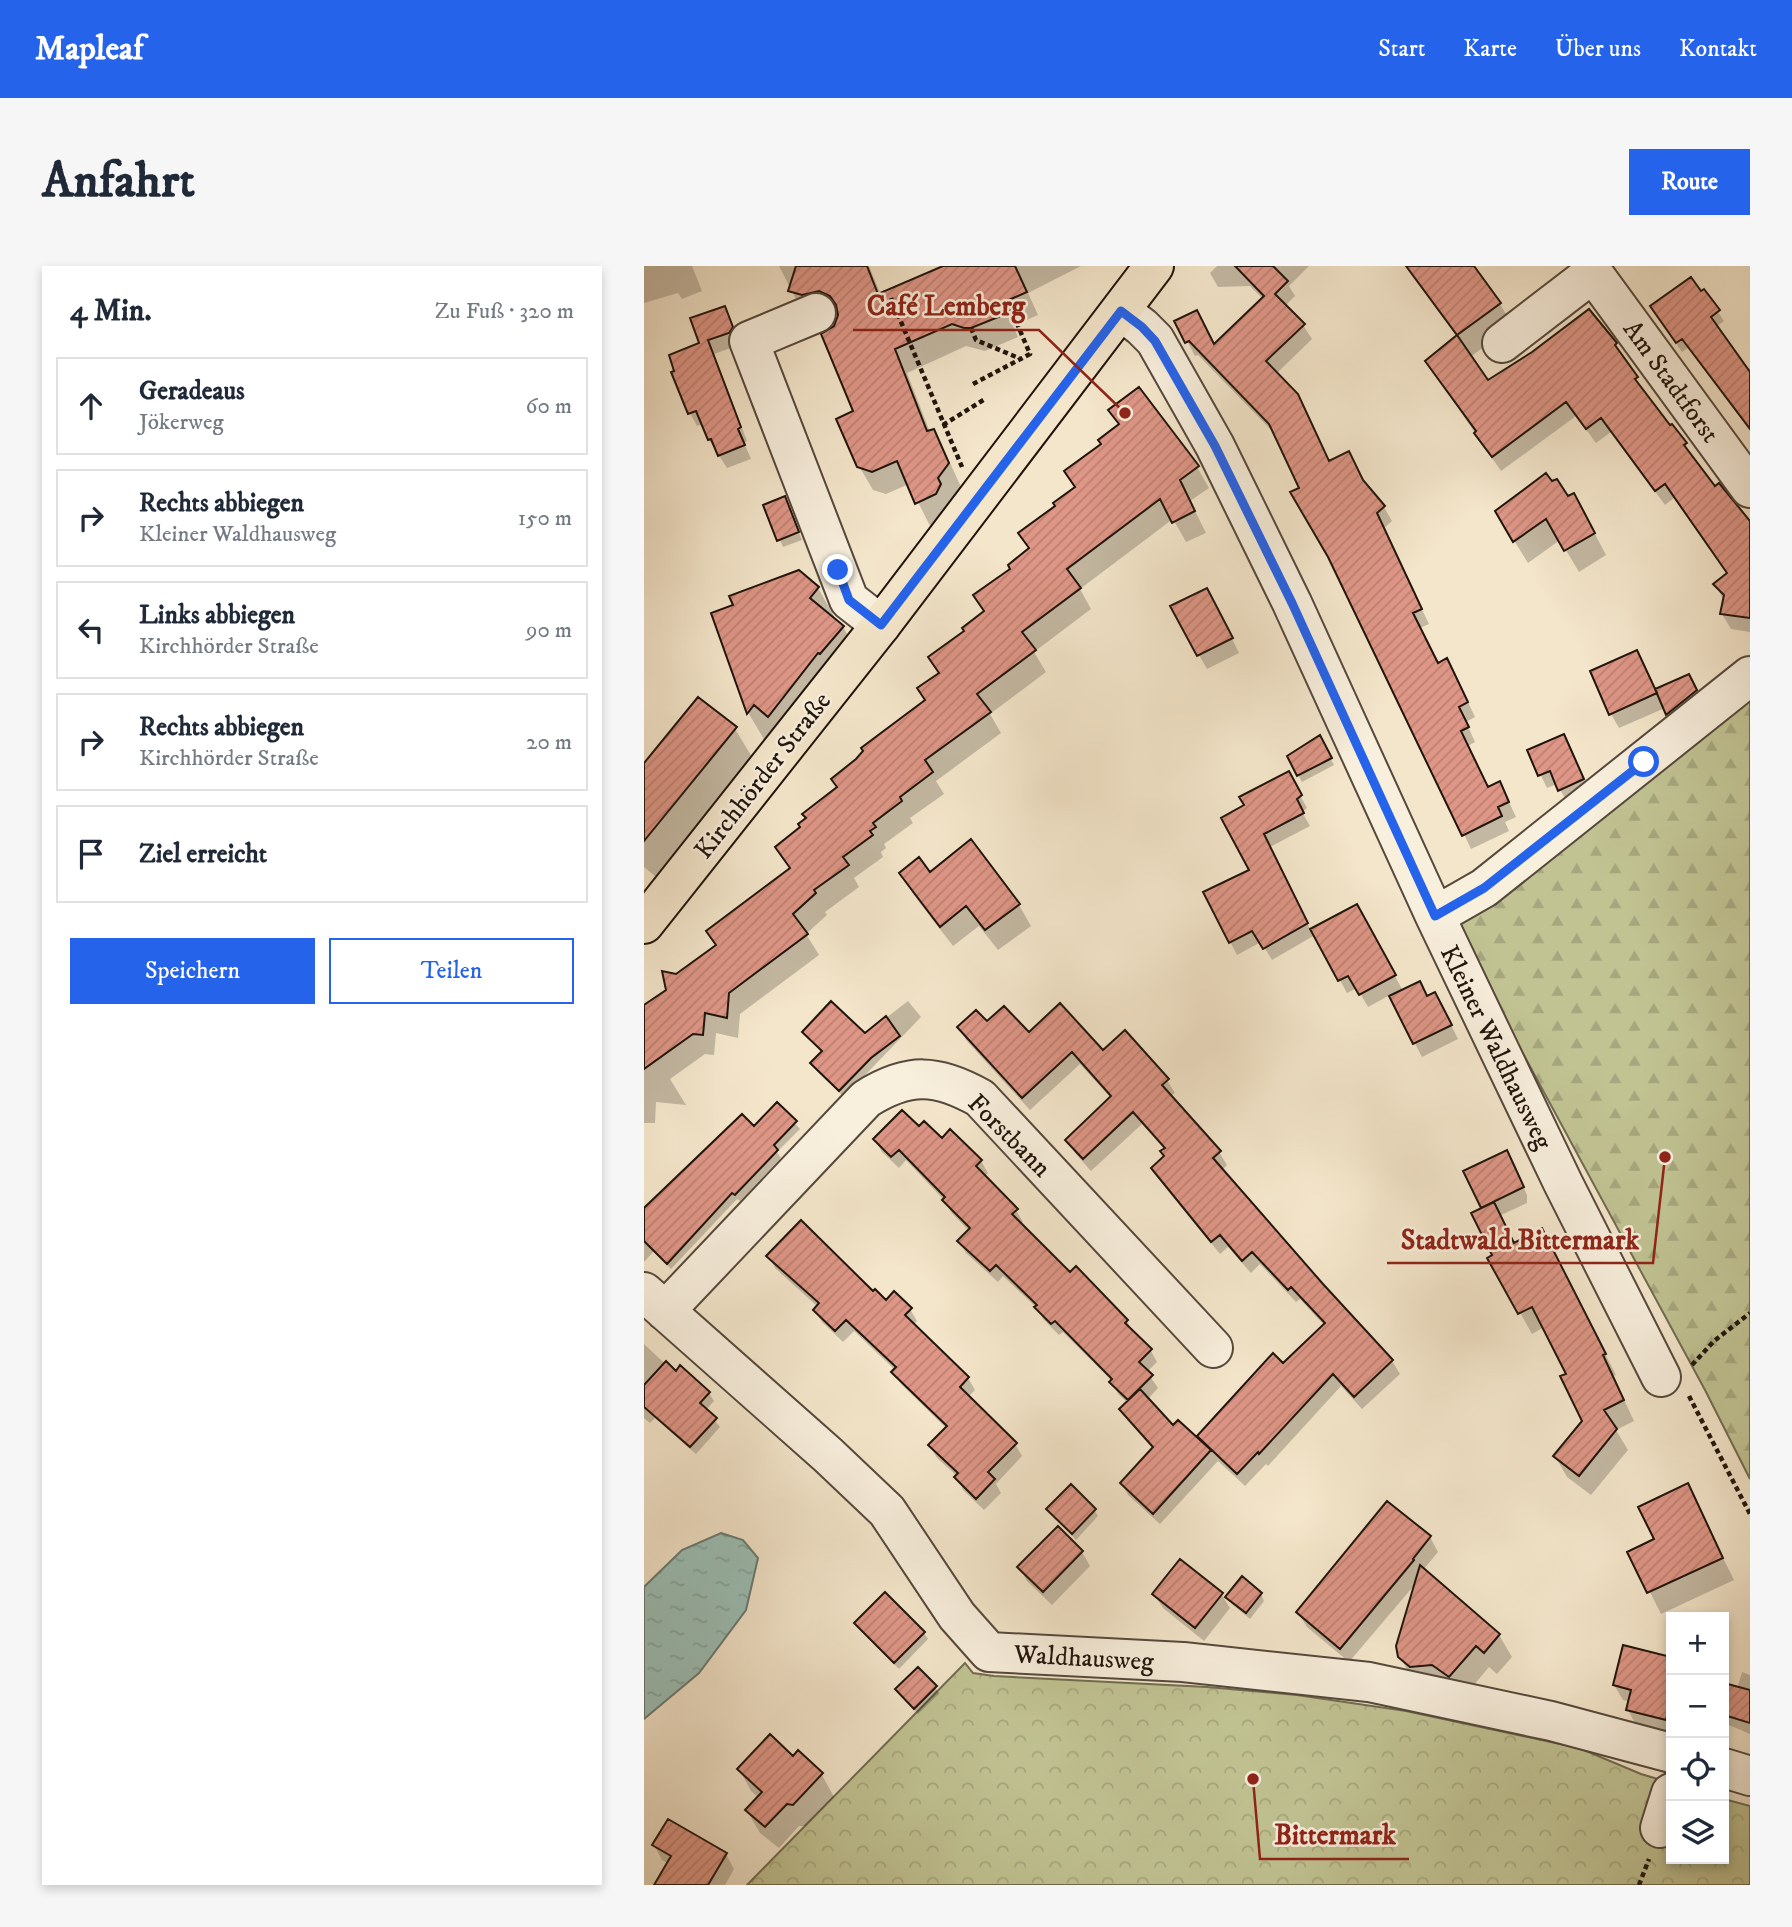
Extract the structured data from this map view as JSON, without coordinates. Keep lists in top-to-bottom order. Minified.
{"streets":{"main road":["Kirchhörder Straße"],"street":["Am Stadtforst","Kleiner Waldhausweg","Forstbann","Waldhausweg"]},"crossings":[["Kirchhörder Straße","Kleiner Waldhausweg"],["Forstbann","Waldhausweg"]],"places":["Café Lemberg","Stadtwald Bittermark","Bittermark"],"page":{"header":"Mapleaf","nav":["Start","Karte","Über uns","Kontakt"],"buttons":["Route",["Speichern","Teilen"]],"title":"Anfahrt","heading":["4 Min.","Zu Fuß · 320 m"],"list":[["Geradeaus","Jökerweg","60 m"],["Rechts abbiegen","Kleiner Waldhausweg","150 m"],["Links abbiegen","Kirchhörder Straße","90 m"],["Rechts abbiegen","Kirchhörder Straße","20 m"],"Ziel erreicht"],"map_buttons":["+","−"]}}
